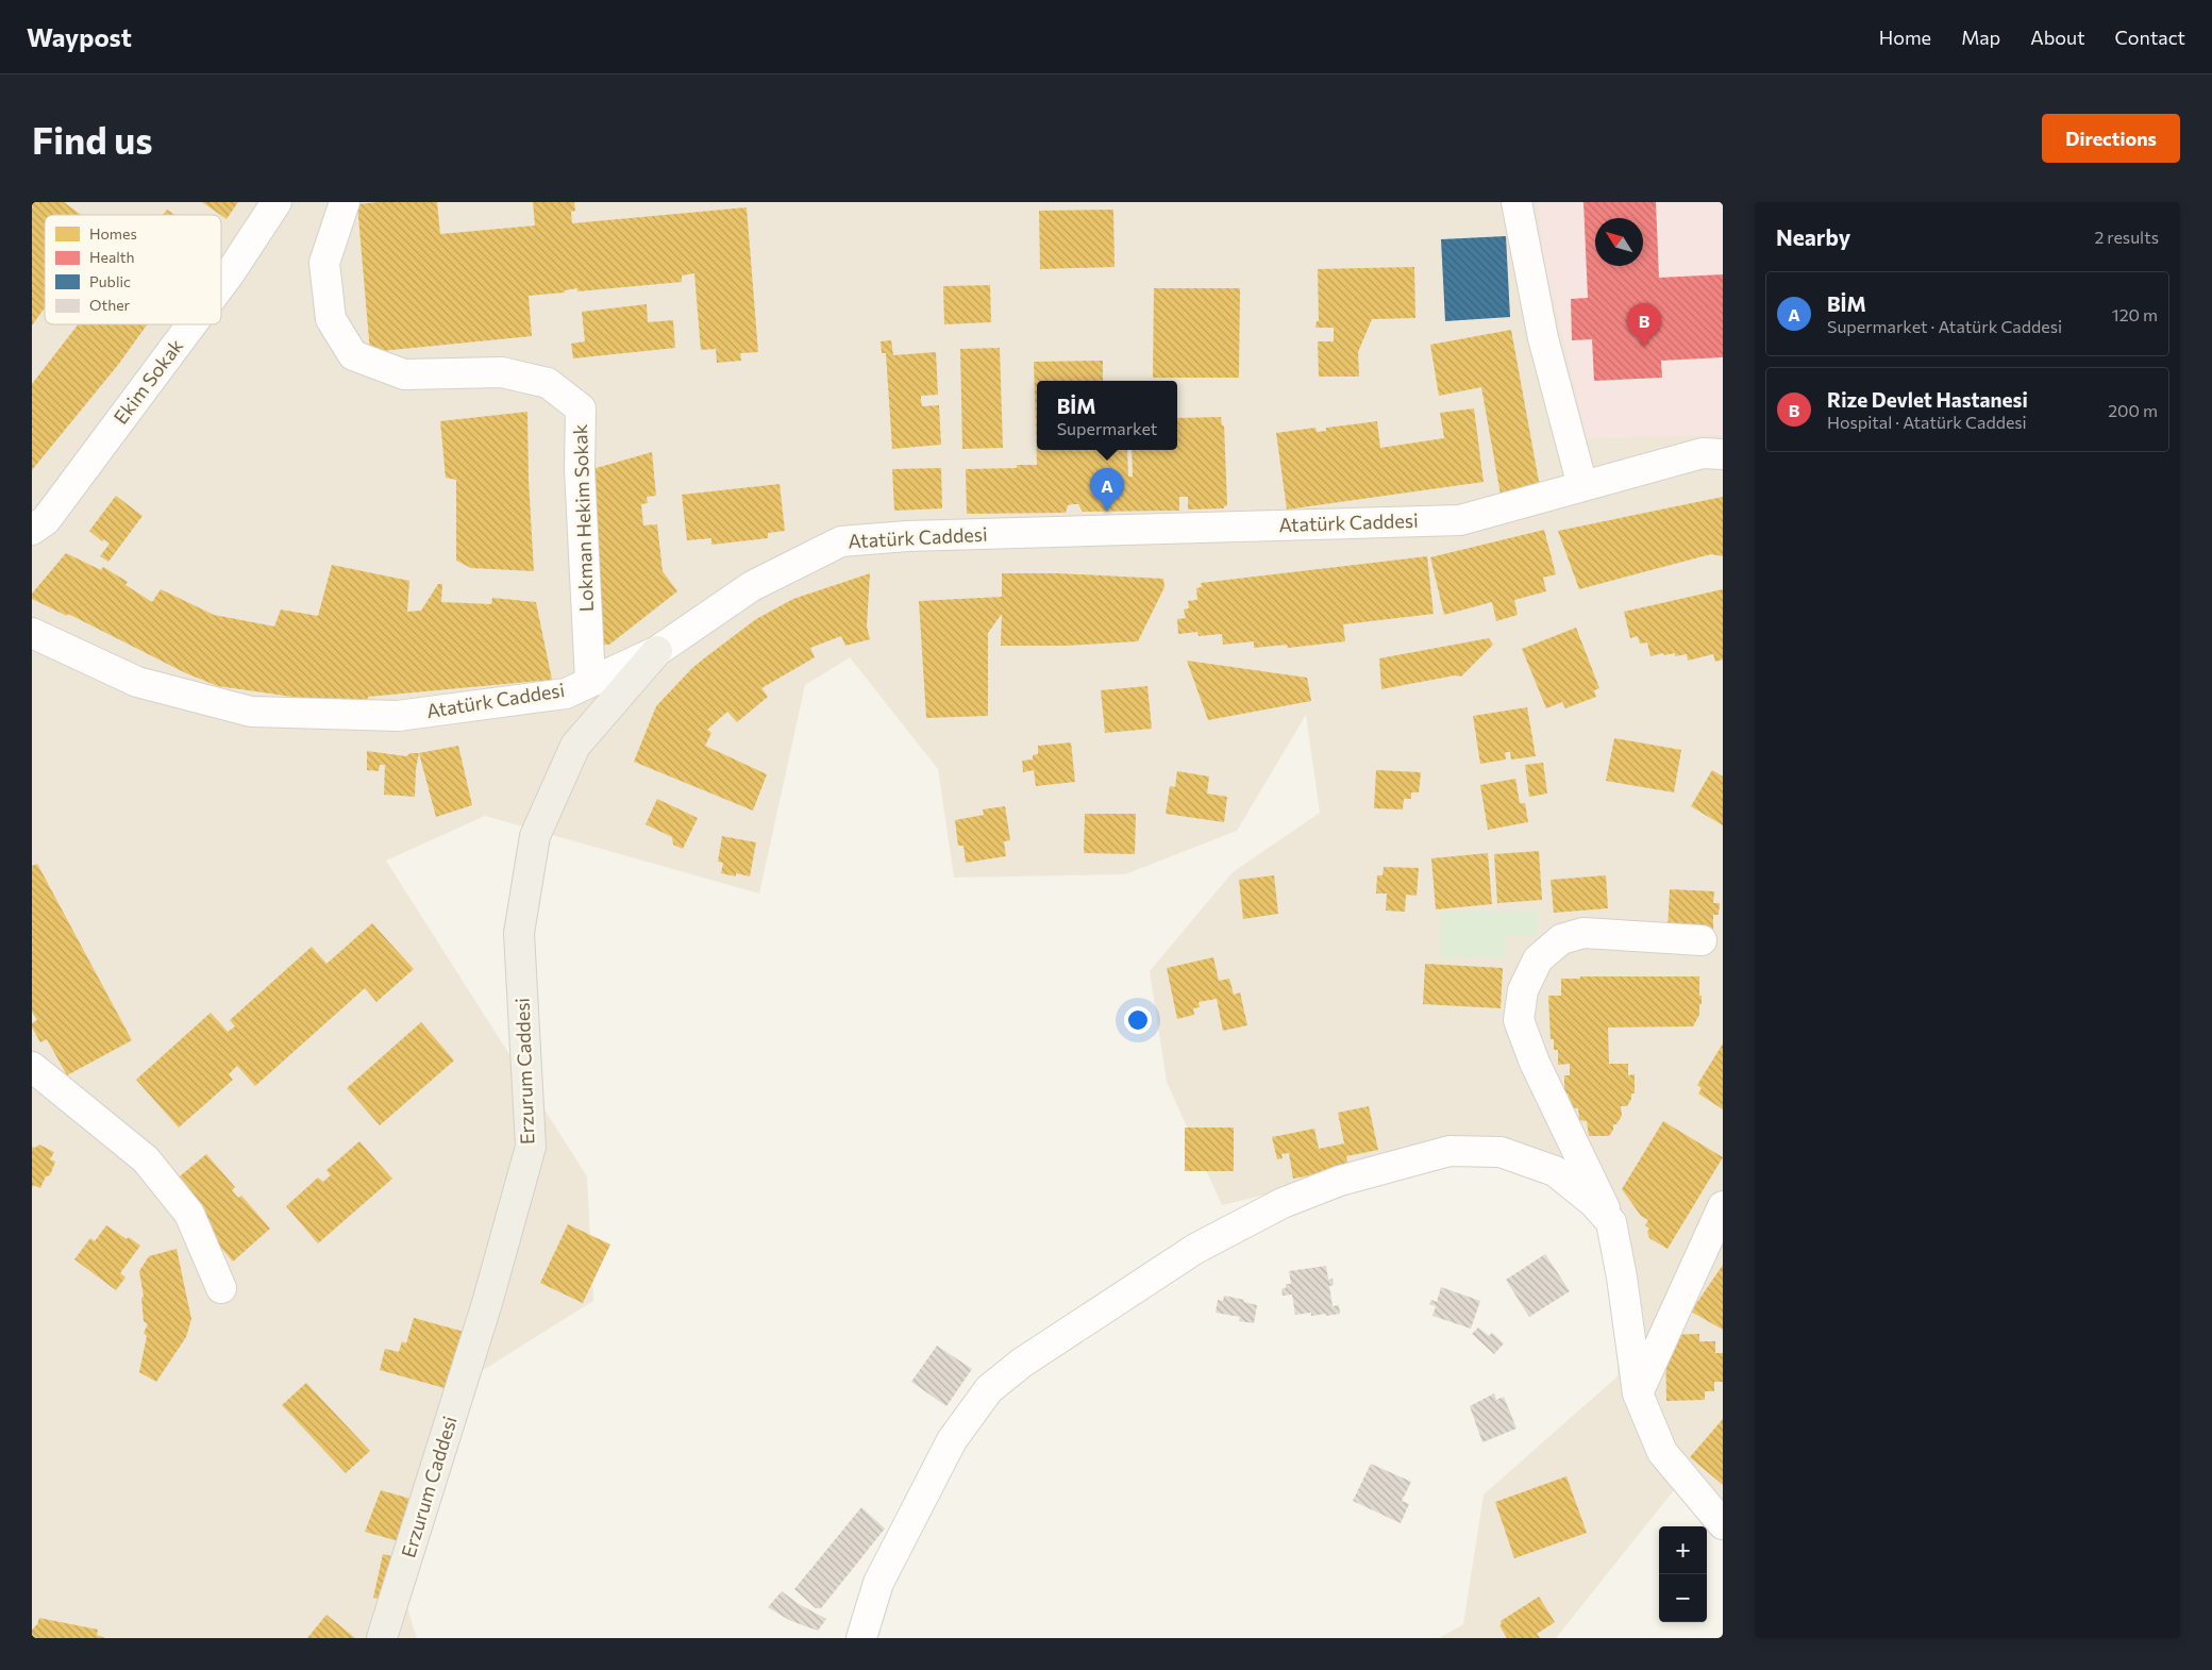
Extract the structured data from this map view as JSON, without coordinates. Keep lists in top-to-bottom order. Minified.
{"streets":{"main road":["Erzurum Caddesi"],"street":["Ekim Sokak","Lokman Hekim Sokak","Atatürk Caddesi"]},"crossings":[["Lokman Hekim Sokak","Atatürk Caddesi"],["Atatürk Caddesi","Erzurum Caddesi"]],"legend":["Homes","Health","Public","Other"],"north":"top left","page":{"header":"Waypost","nav":["Home","Map","About","Contact"],"buttons":"Directions","title":"Find us","heading":["Nearby","2 results"],"list":[{"mark":"A","name":"BİM","note":"Supermarket · Atatürk Caddesi","value":"120 m"},{"mark":"B","name":"Rize Devlet Hastanesi","note":"Hospital · Atatürk Caddesi","value":"200 m"}],"pins":["B","A"],"popup":["BİM","Supermarket"],"map_buttons":["+","−"]}}
